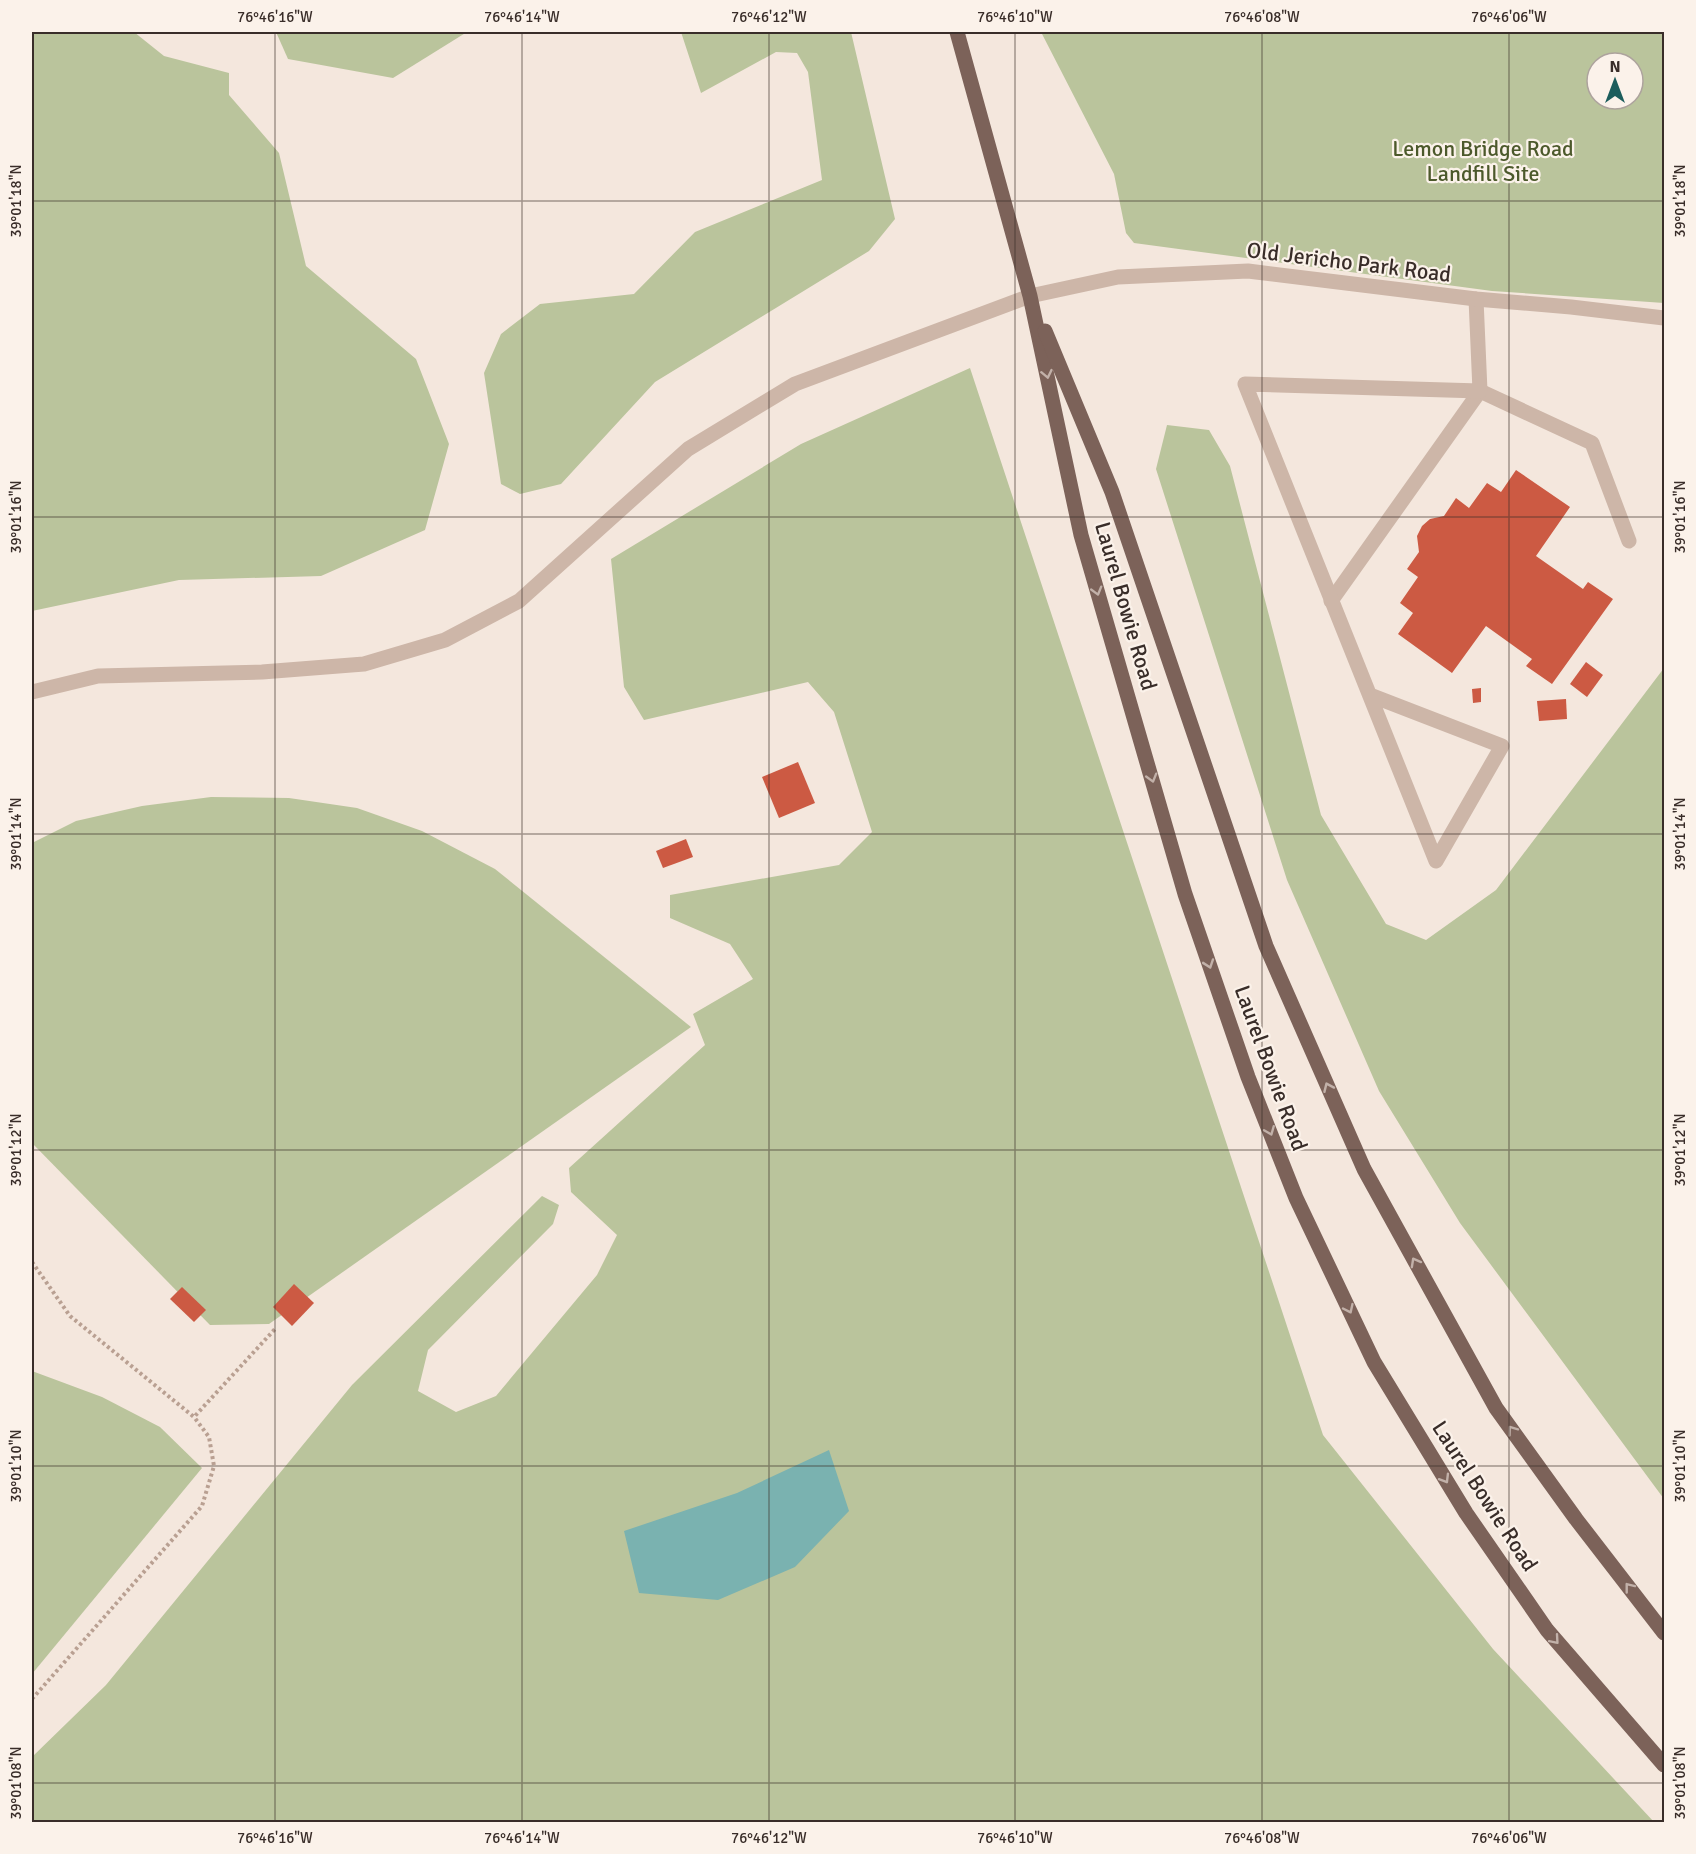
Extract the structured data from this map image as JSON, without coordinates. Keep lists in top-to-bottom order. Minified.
{"streets":{"main road":["Laurel Bowie Road"],"street":["Old Jericho Park Road"]},"crossings":[["Old Jericho Park Road","Laurel Bowie Road"]],"parks":["Lemon Bridge Road Landfill Site"],"north":"top","coordinates":["76°46'16\"W","76°46'14\"W","76°46'12\"W","76°46'10\"W","76°46'08\"W","76°46'06\"W","39°01'18\"N","39°01'16\"N","39°01'14\"N","39°01'12\"N","39°01'10\"N","39°01'08\"N"]}
